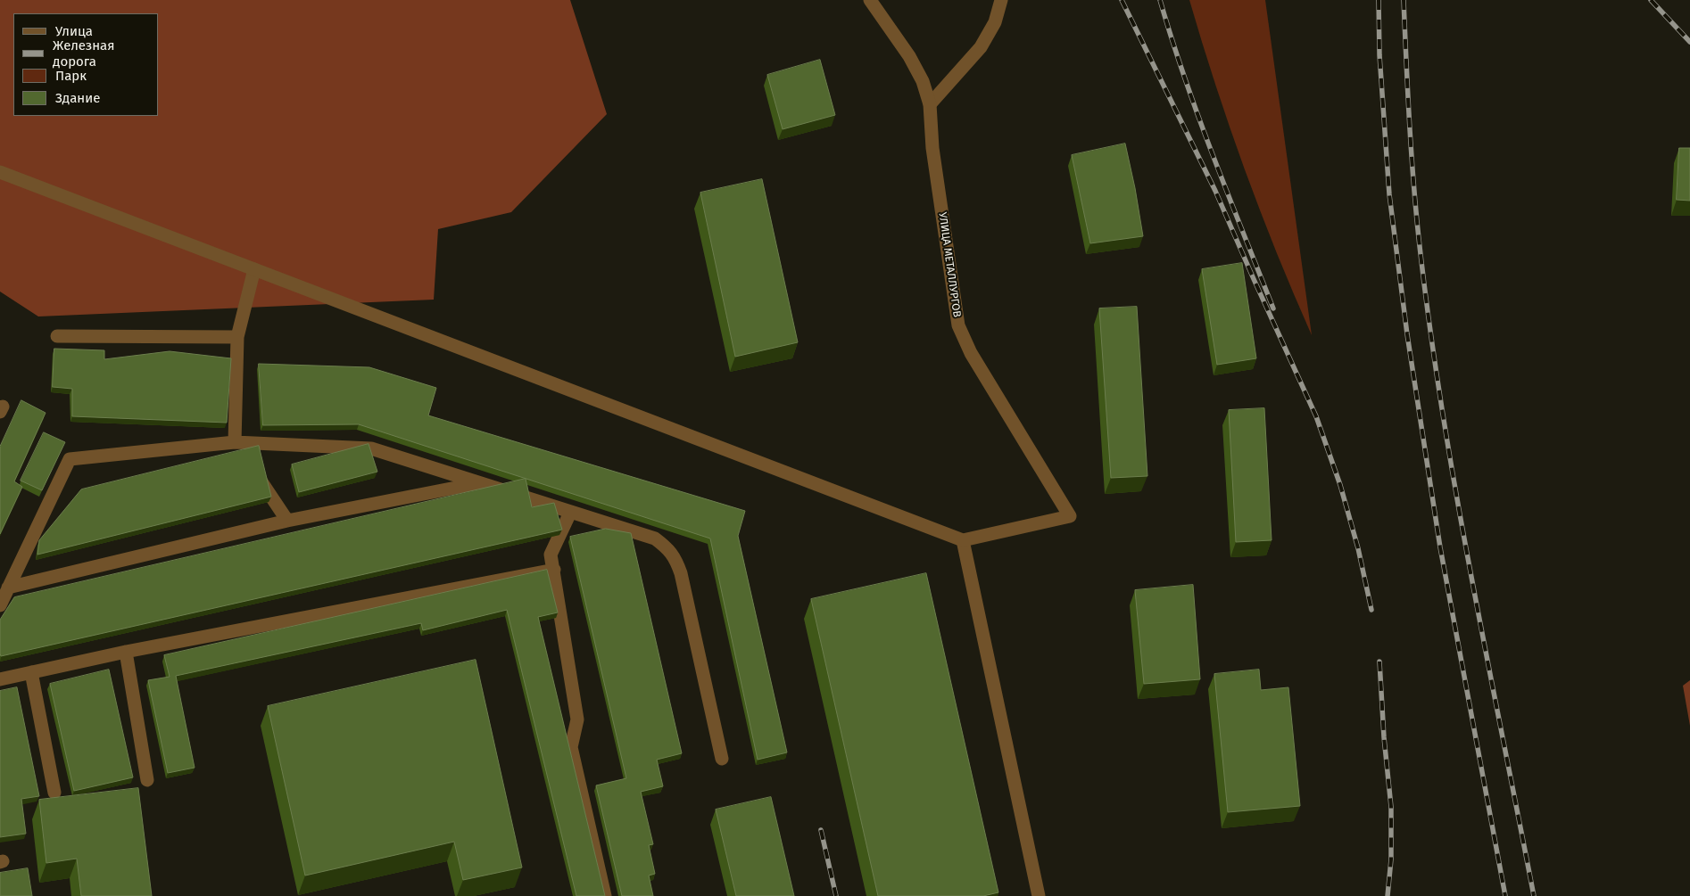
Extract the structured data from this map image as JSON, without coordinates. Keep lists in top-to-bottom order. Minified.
{"streets":{"street":["УЛИЦА МЕТАЛЛУРГОВ"]},"legend":["Улица","Железная дорога","Парк","Здание"]}
